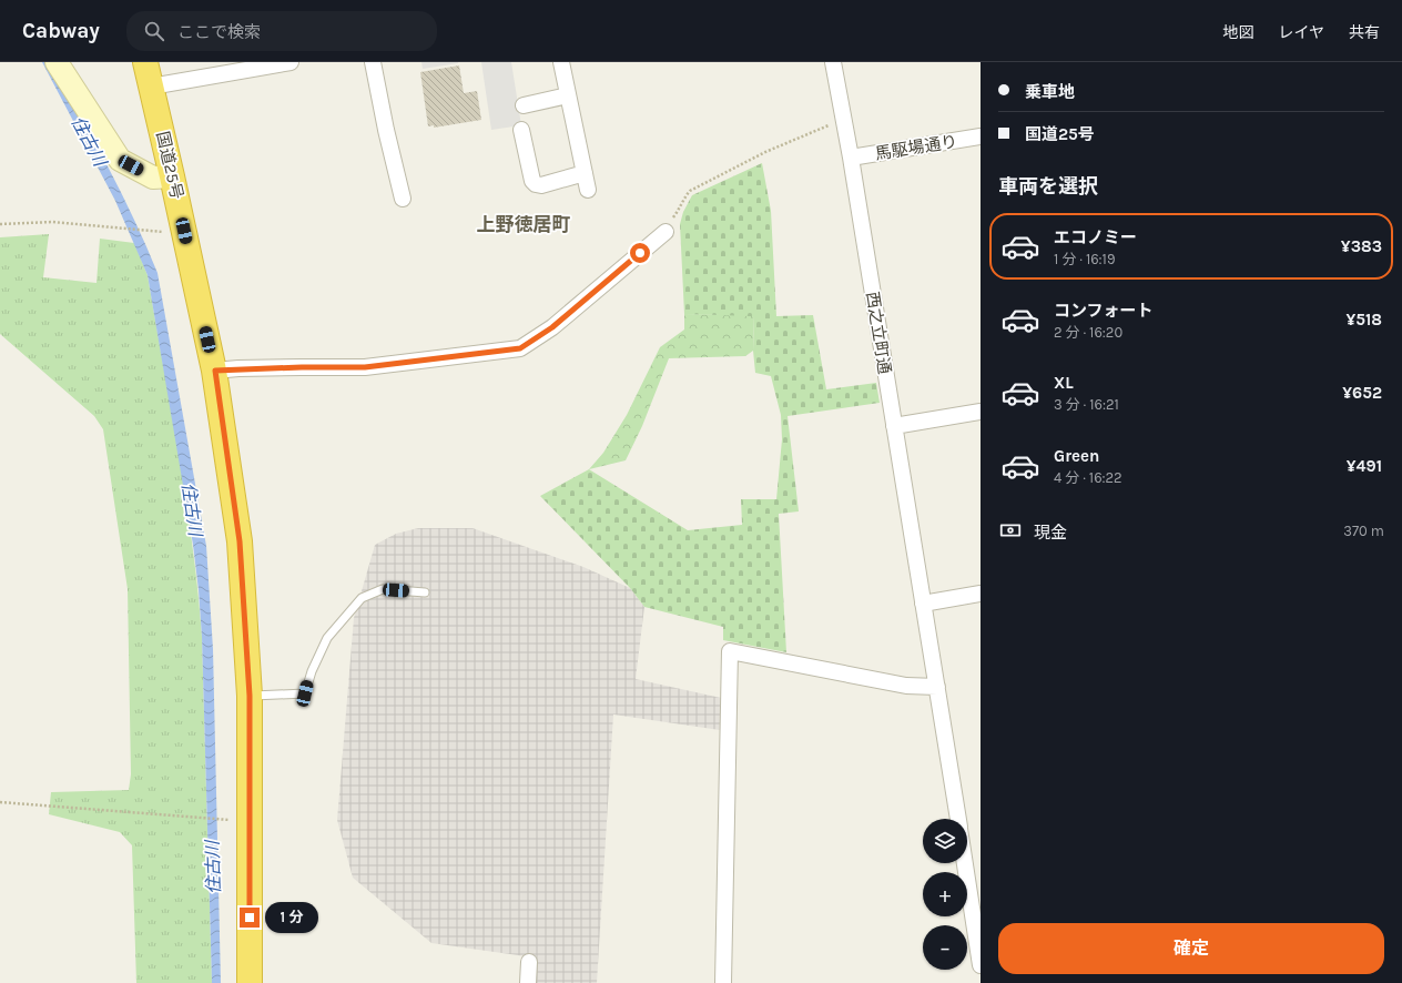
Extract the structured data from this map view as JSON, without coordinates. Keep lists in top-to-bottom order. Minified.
{"streets":{"highway":["国道25号"],"street":["馬駆場通り","西之立町通"]},"crossings":[["馬駆場通り","西之立町通"]],"districts":["上野徳居町"],"water":["住古川"],"page":{"header":"Cabway","search":"ここで検索","nav":["地図","レイヤ","共有"],"banner":["乗車地","国道25号"],"heading":"車両を選択","list":[{"name":"エコノミー","note":"1 分 · 16:19","value":"¥383"},{"name":"コンフォート","note":"2 分 · 16:20","value":"¥518"},{"name":"XL","note":"3 分 · 16:21","value":"¥652"},{"name":"Green","note":"4 分 · 16:22","value":"¥491"}],"pay":["現金","370 m"],"map_buttons":["+","−"],"bubble":"1 分","buttons":"確定"}}
